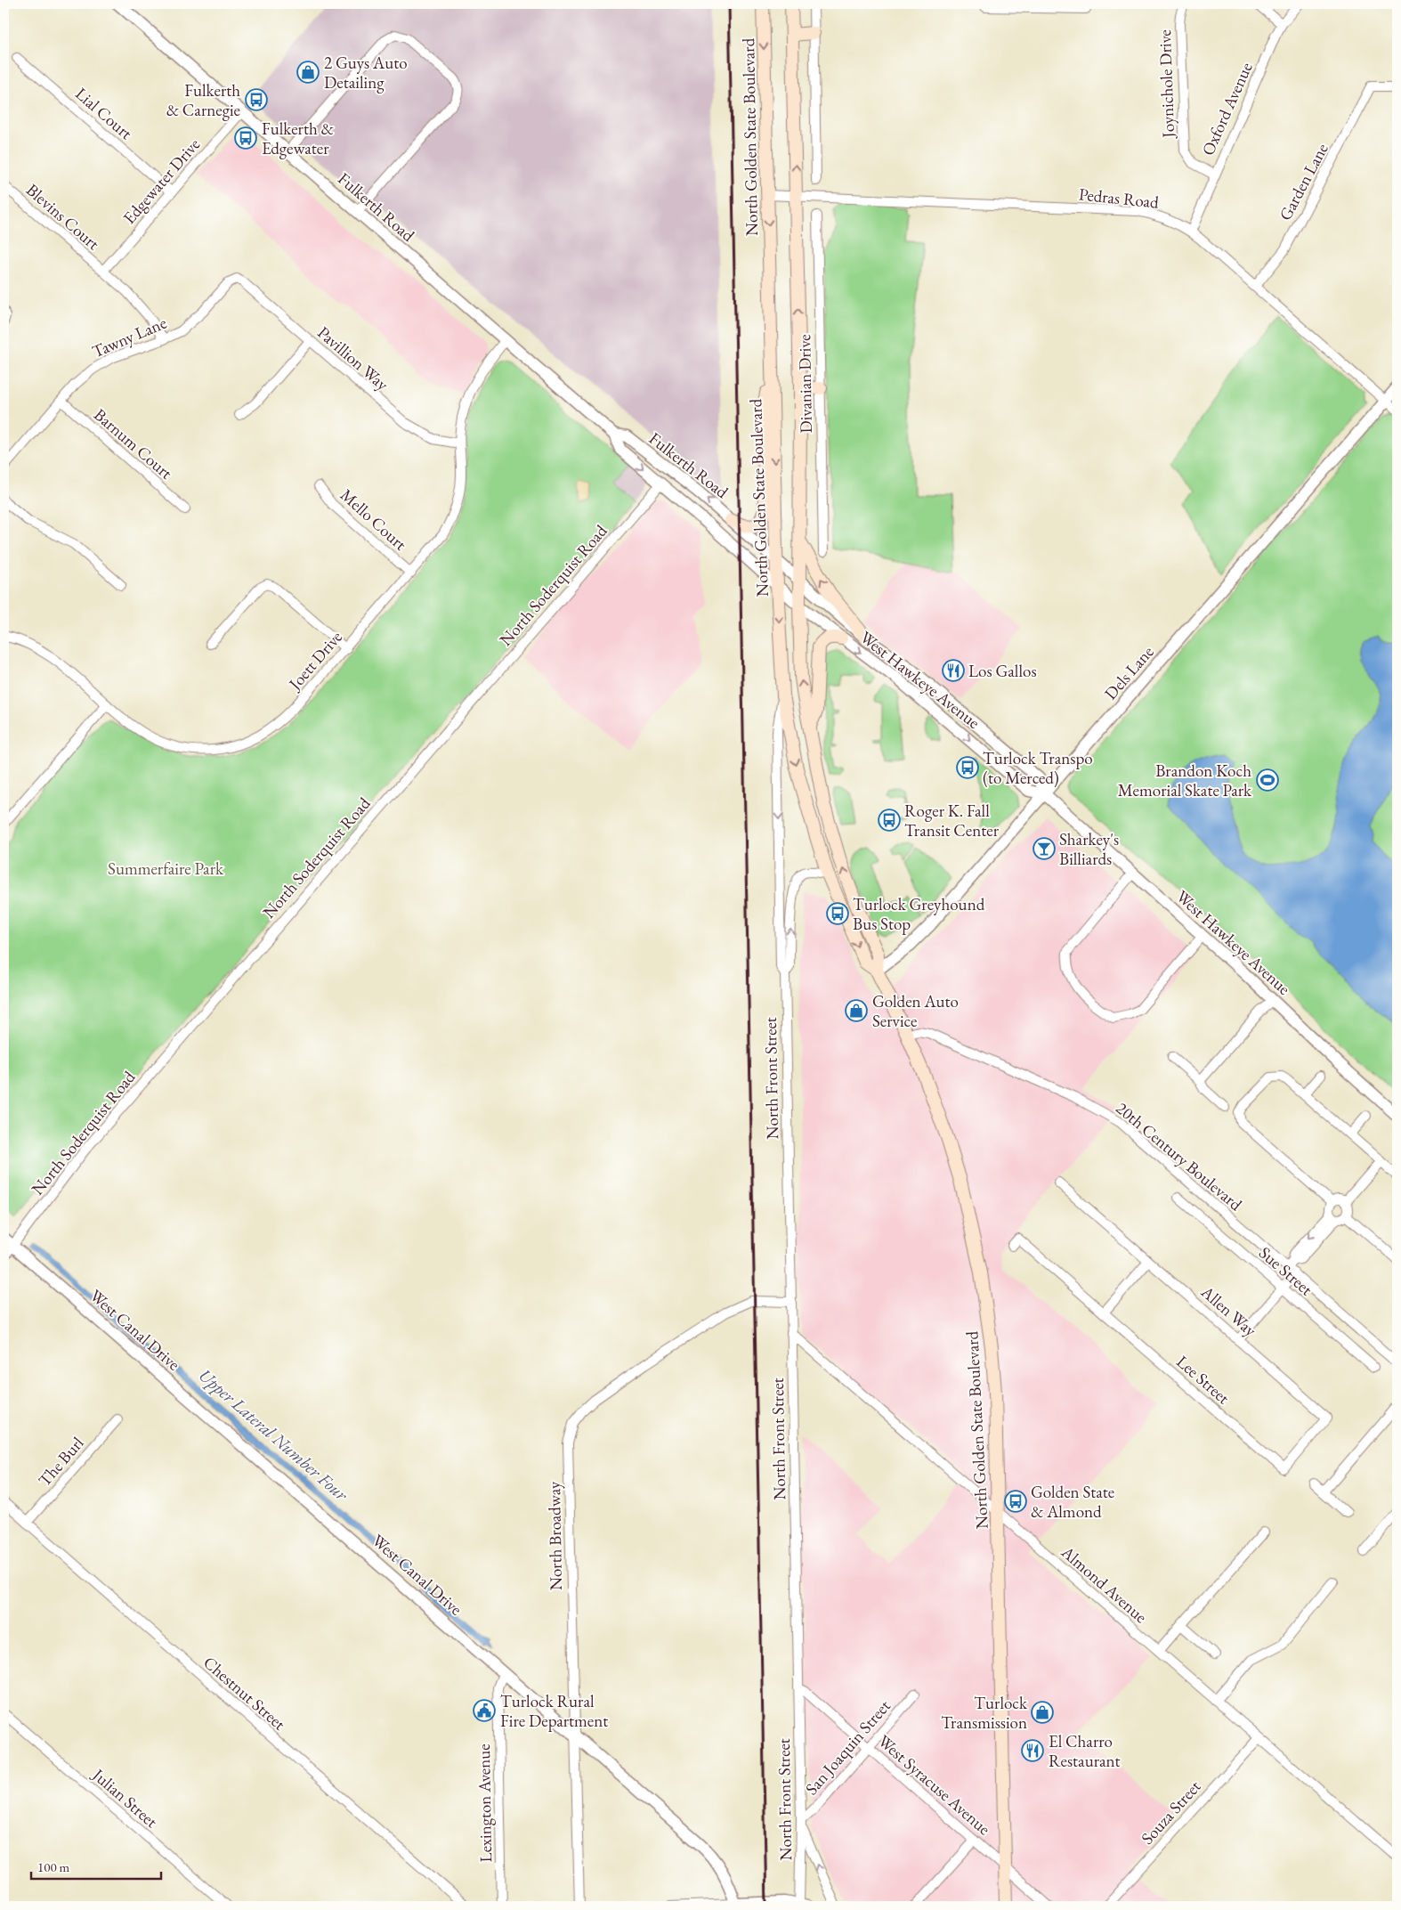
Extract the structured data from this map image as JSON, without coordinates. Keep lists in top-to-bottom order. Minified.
{"streets":{"main road":["North Golden State Boulevard"],"street":["Joynichole Drive","Oxford Avenue","Lial Court","Edgewater Drive","Garden Lane","Pedras Road","Fulkerth Road","Blevins Court","Tawny Lane","Pavillion Way","Divanian Drive","Barnum Court","Mello Court","North Soderquist Road","Joett Drive","Dels Lane","West Hawkeye Avenue","North Front Street","20th Century Boulevard","Sue Street","Allen Way","West Canal Drive","Lee Street","The Burl","North Broadway","Almond Avenue","Chestnut Street","San Joaquin Street","West Syracuse Avenue","Julian Street","Lexington Avenue","Souza Street"]},"crossings":[["Joynichole Drive","Oxford Avenue"],["Oxford Avenue","Pedras Road"],["Lial Court","Edgewater Drive"],["North Golden State Boulevard","Pedras Road"],["North Golden State Boulevard","Fulkerth Road"],["North Golden State Boulevard","Dels Lane"],["North Golden State Boulevard","West Hawkeye Avenue"],["North Golden State Boulevard","North Front Street"],["North Golden State Boulevard","20th Century Boulevard"],["North Golden State Boulevard","Almond Avenue"],["North Golden State Boulevard","West Syracuse Avenue"],["Edgewater Drive","Fulkerth Road"],["Edgewater Drive","Blevins Court"],["Garden Lane","Pedras Road"],["Pedras Road","Dels Lane"],["Fulkerth Road","North Soderquist Road"],["Fulkerth Road","Joett Drive"],["Fulkerth Road","West Hawkeye Avenue"],["Blevins Court","Tawny Lane"],["Tawny Lane","Pavillion Way"],["Tawny Lane","Barnum Court"],["Pavillion Way","Joett Drive"],["Mello Court","Joett Drive"],["North Soderquist Road","West Canal Drive"],["Dels Lane","West Hawkeye Avenue"],["North Front Street","North Broadway"],["North Front Street","Almond Avenue"],["North Front Street","San Joaquin Street"],["North Front Street","West Syracuse Avenue"],["Allen Way","Lee Street"],["West Canal Drive","North Broadway"],["West Canal Drive","Lexington Avenue"],["The Burl","Chestnut Street"],["Almond Avenue","Souza Street"],["San Joaquin Street","West Syracuse Avenue"]],"water":["Upper Lateral Number Four"],"parks":["Summerfaire Park"],"places":{"shop":["2 Guys Auto Detailing","Golden Auto Service","Turlock Transmission"],"bus stop":["Fulkerth & Carnegie","Fulkerth & Edgewater","Turlock Transpo (to Merced)","Roger K. Fall Transit Center","Turlock Greyhound Bus Stop","Golden State & Almond"],"restaurant":["Los Gallos","El Charro Restaurant"],"sports":["Brandon Koch Memorial Skate Park"],"bar":["Sharkey's Billiards"],"public building":["Turlock Rural Fire Department"]},"scale_bar":"100 m"}
